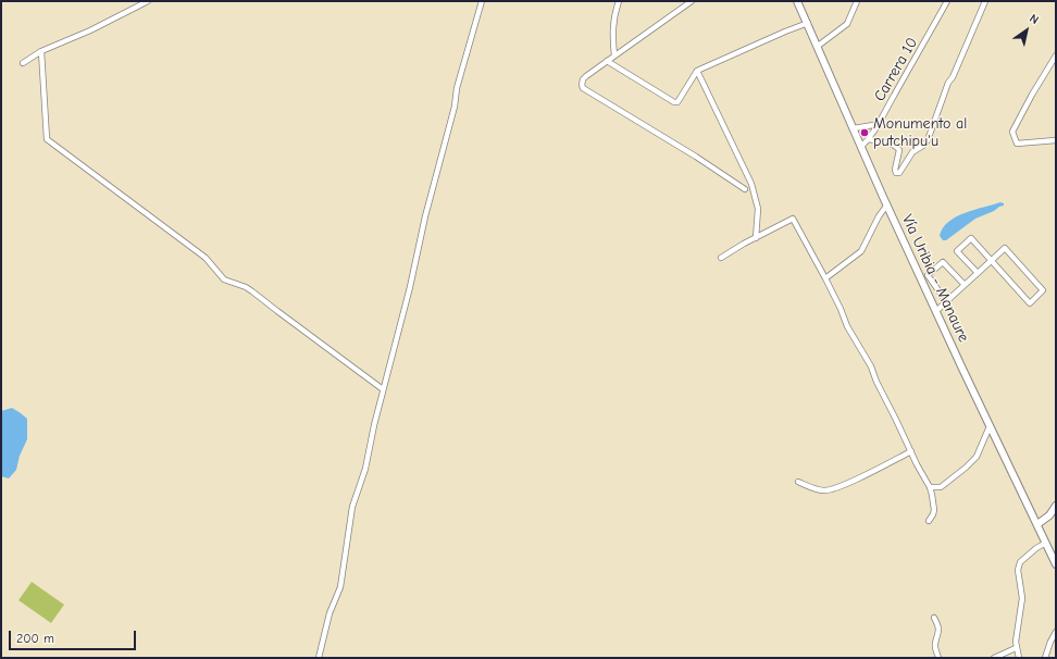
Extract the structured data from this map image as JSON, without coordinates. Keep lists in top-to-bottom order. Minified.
{"streets":{"main road":["Vía Uribia - Manaure"],"street":["Carrera 10"]},"crossings":[["Carrera 10","Vía Uribia - Manaure"]],"places":["Monumento al putchipu'u"],"scale_bar":"200 m","north":"top right"}
